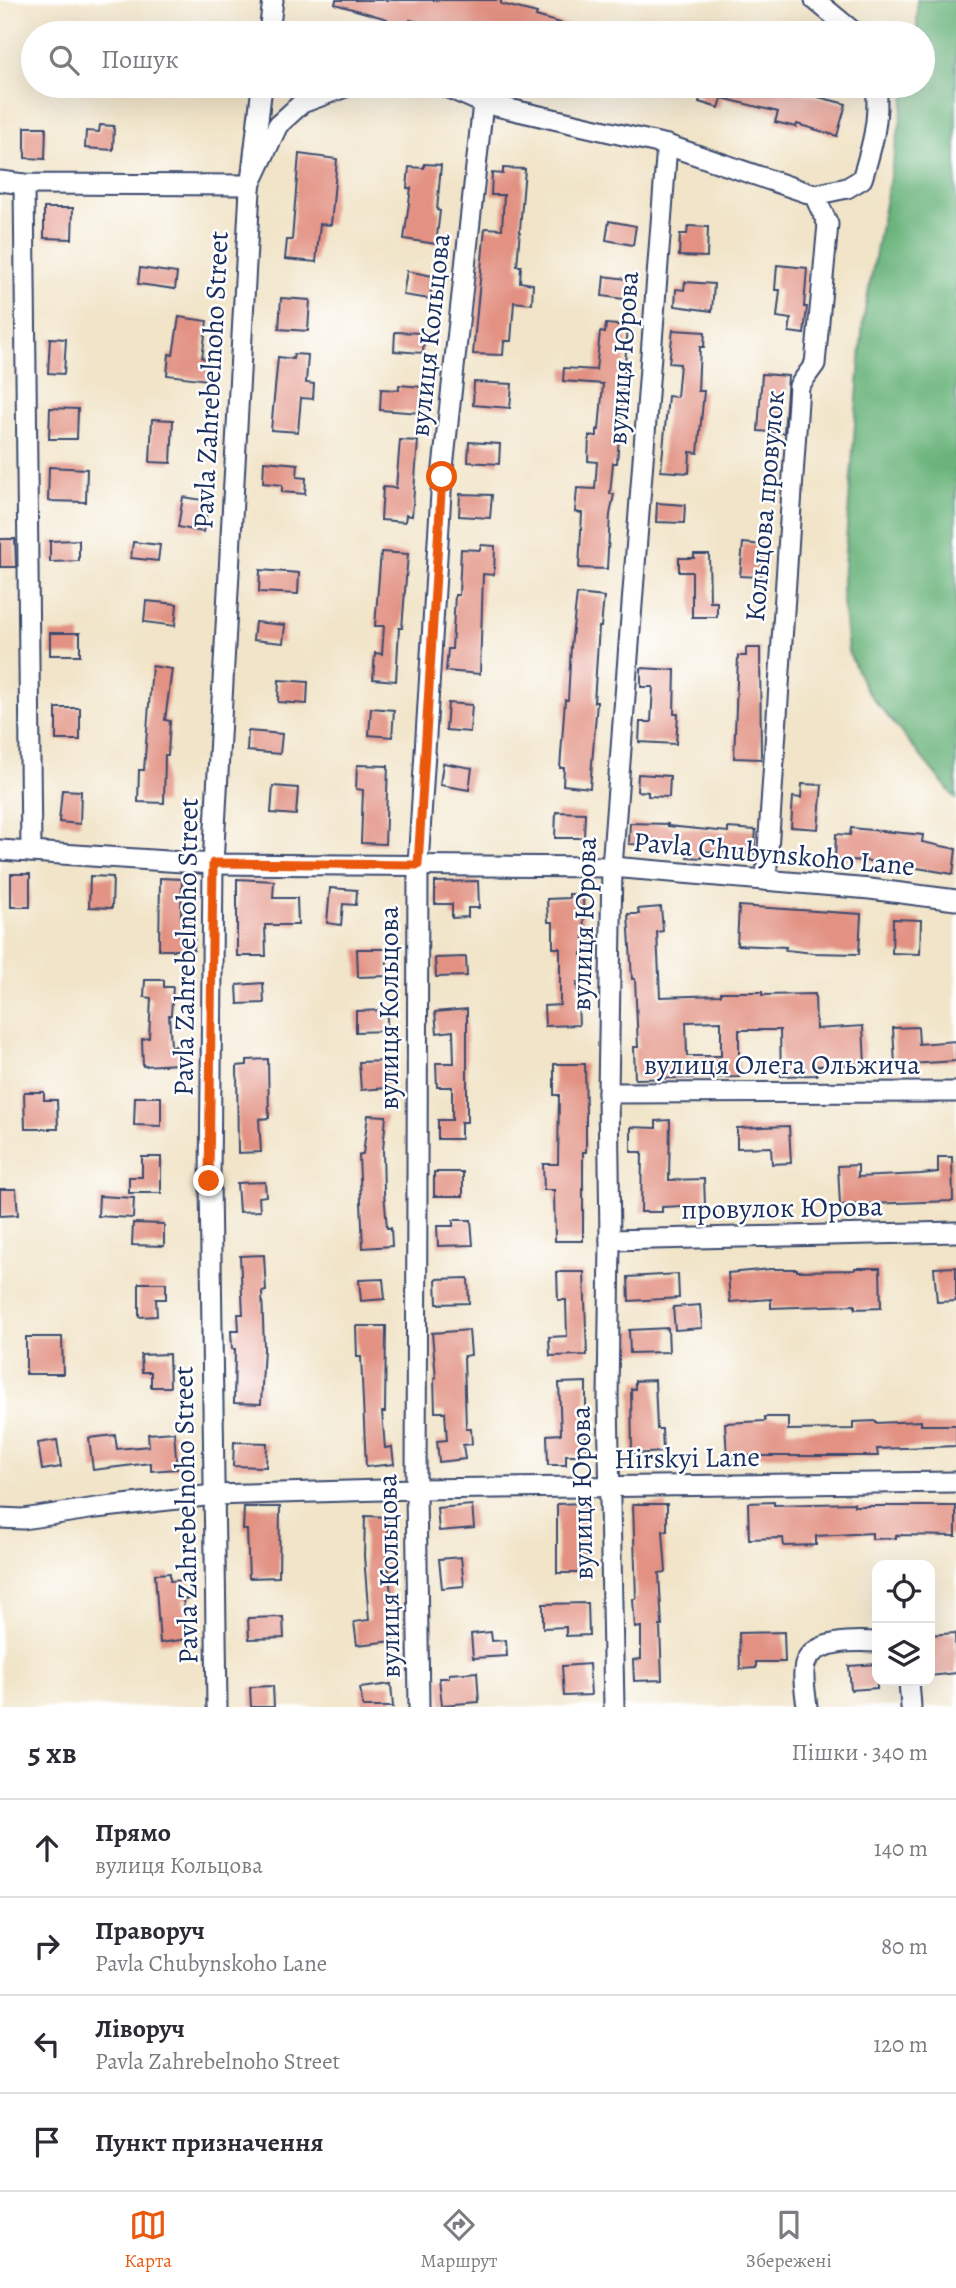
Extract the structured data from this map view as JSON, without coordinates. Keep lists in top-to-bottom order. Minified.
{"streets":{"street":["вулиця Кольцова","вулиця Юрова","Pavla Zahrebelnoho Street","Кольцова провулок","Pavla Chubynskoho Lane","вулиця Олега Ольжича","провулок Юрова","Hirskyi Lane"]},"crossings":[["вулиця Кольцова","Pavla Chubynskoho Lane"],["вулиця Кольцова","Hirskyi Lane"],["вулиця Юрова","Pavla Chubynskoho Lane"],["вулиця Юрова","вулиця Олега Ольжича"],["вулиця Юрова","провулок Юрова"],["вулиця Юрова","Hirskyi Lane"],["Pavla Zahrebelnoho Street","Pavla Chubynskoho Lane"],["Pavla Zahrebelnoho Street","Hirskyi Lane"],["Кольцова провулок","Pavla Chubynskoho Lane"]],"page":{"search":"Пошук","heading":["5 хв","Пішки · 340 m"],"list":[["Прямо","вулиця Кольцова","140 m"],["Праворуч","Pavla Chubynskoho Lane","80 m"],["Ліворуч","Pavla Zahrebelnoho Street","120 m"],"Пункт призначення"],"nav":["Карта","Маршрут","Збережені"]}}
